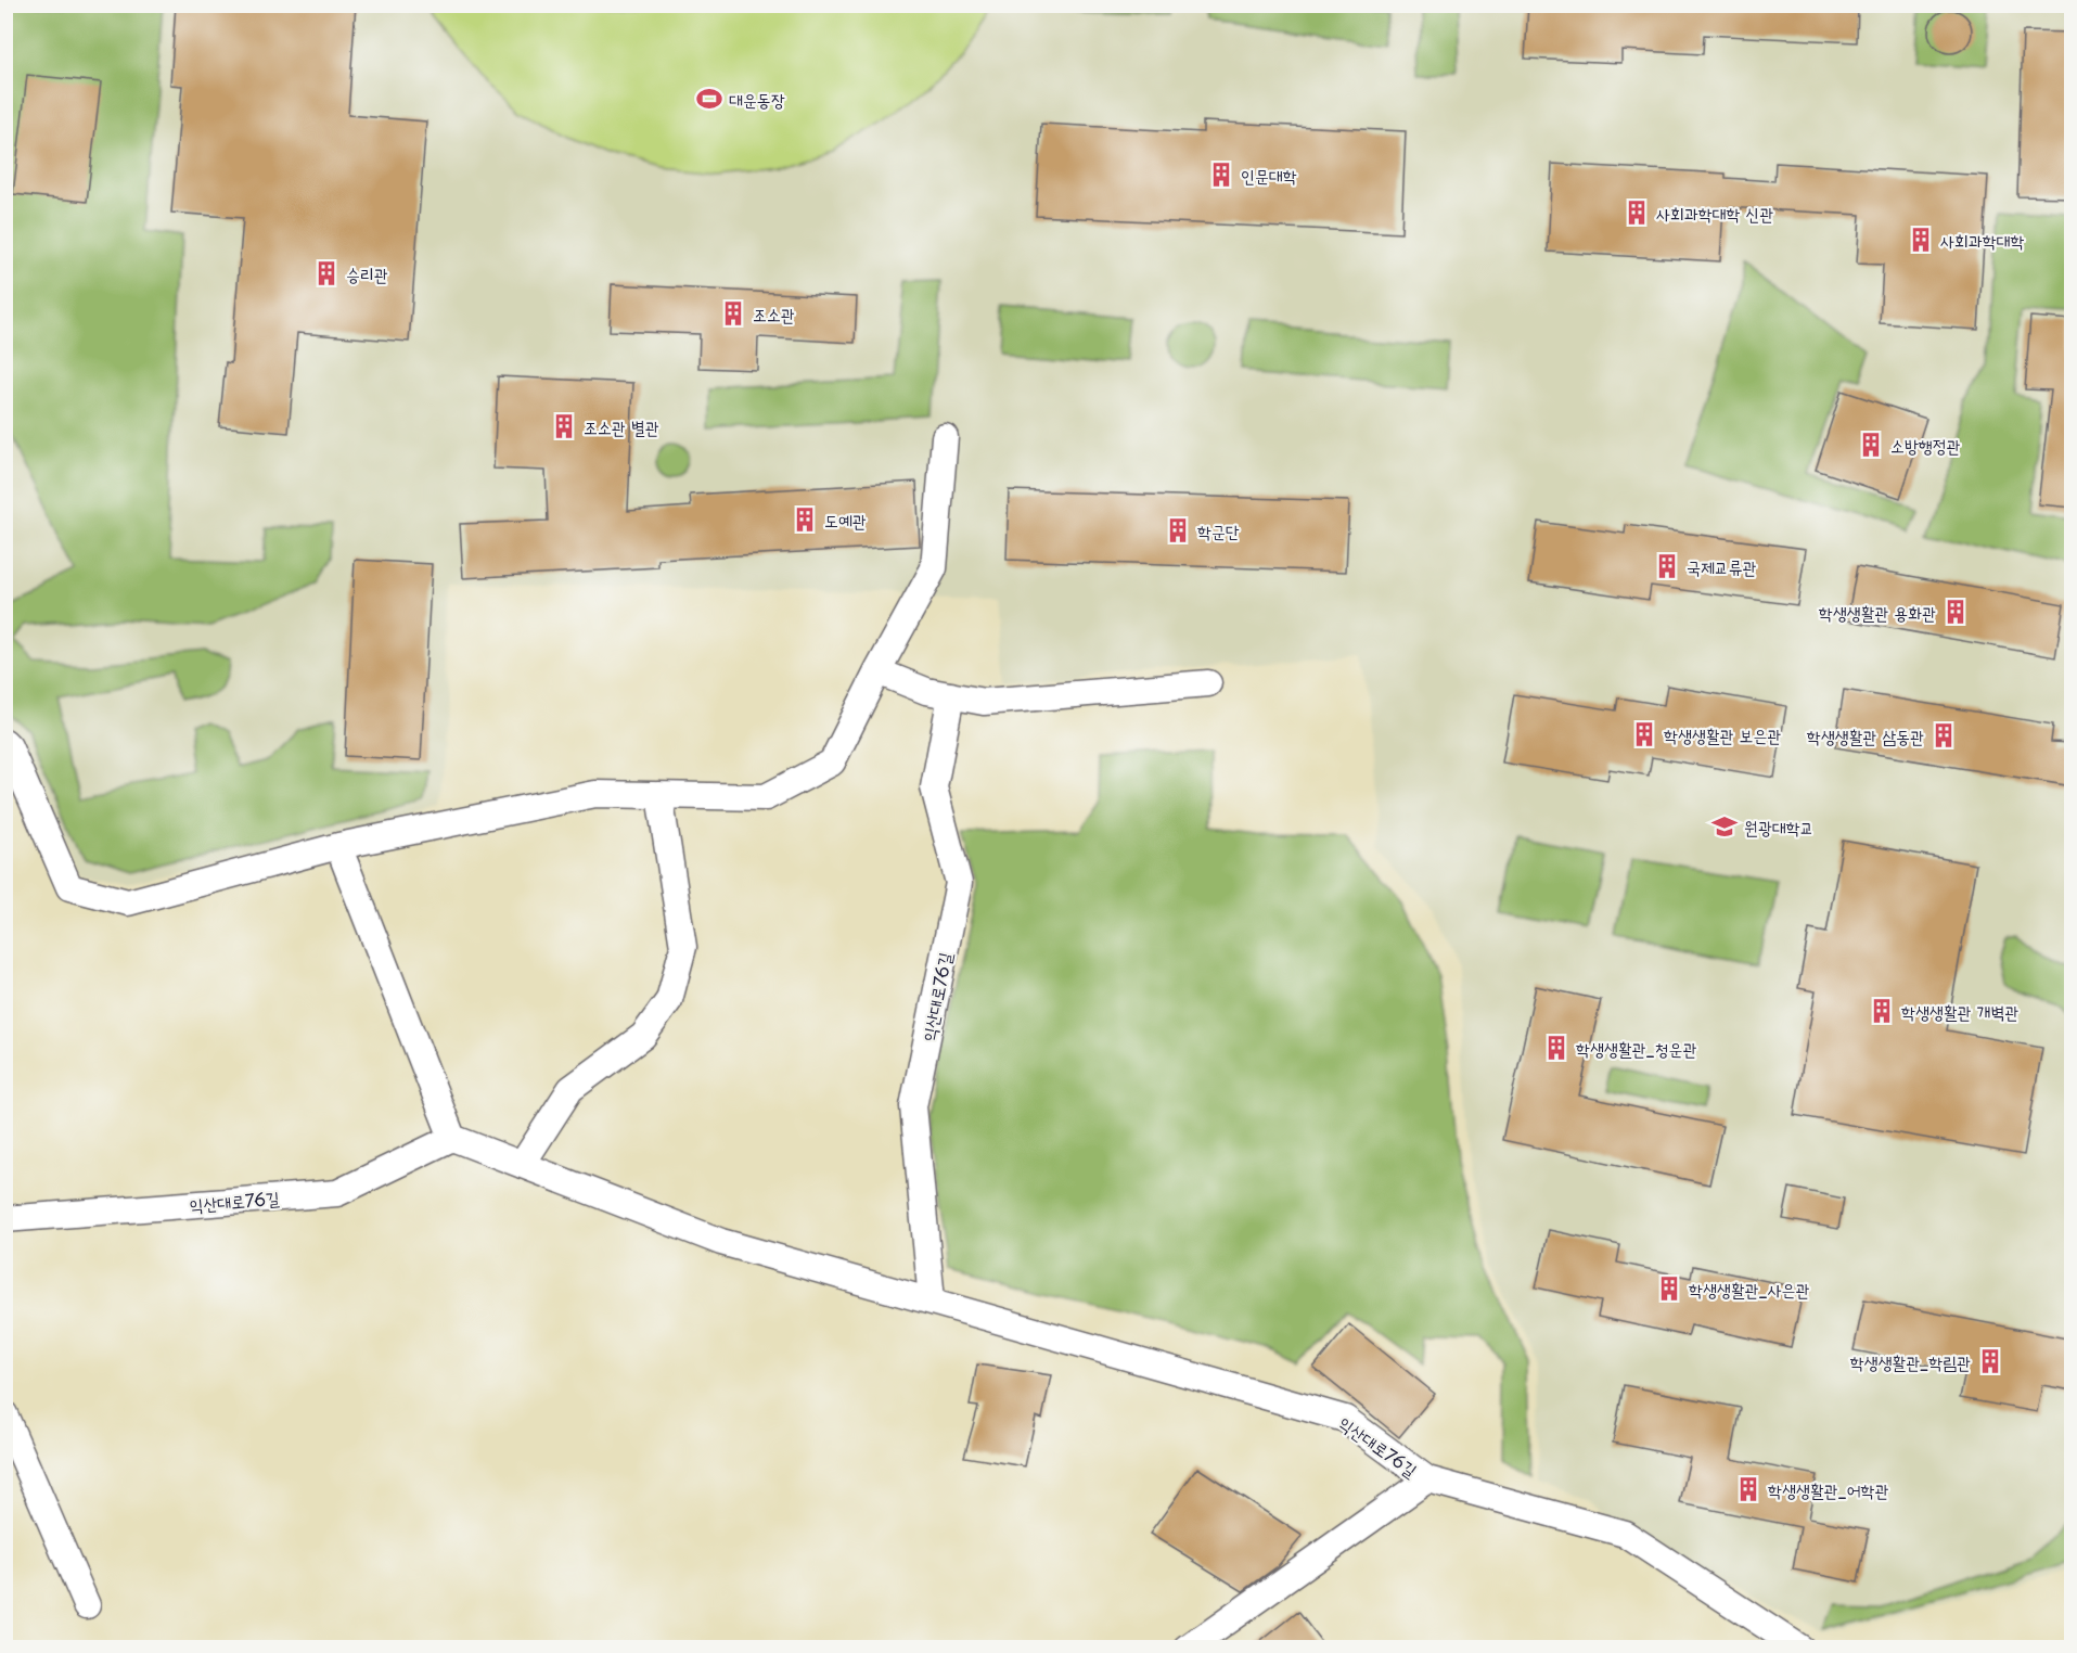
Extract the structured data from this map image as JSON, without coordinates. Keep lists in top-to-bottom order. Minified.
{"streets":{"street":["익산대로76길"]},"places":{"sports":["대운동장"],"building":["인문대학","사회과학대학 신관","사회과학대학","승리관","조소관","조소관 별관","소방행정관","도예관","학군단","국제교류관","학생생활관 용화관","학생생활관 보은관","학생생활관 삼동관","학생생활관 개벽관","학생생활관_청운관","학생생활관_사은관","학생생활관_학림관","학생생활관_어학관"],"school or university":["원광대학교"]}}
